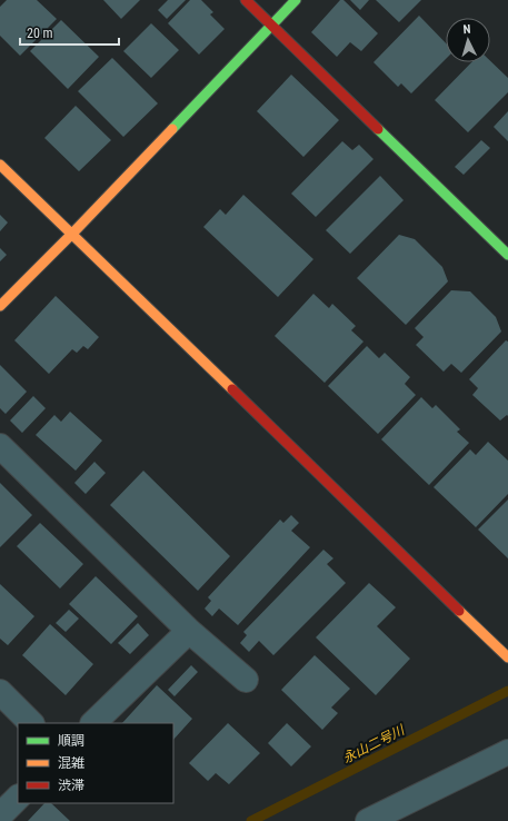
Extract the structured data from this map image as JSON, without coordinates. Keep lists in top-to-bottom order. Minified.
{"water":["永山二号川"],"legend":["順調","混雑","渋滞"],"scale_bar":"20 m","north":"top"}
